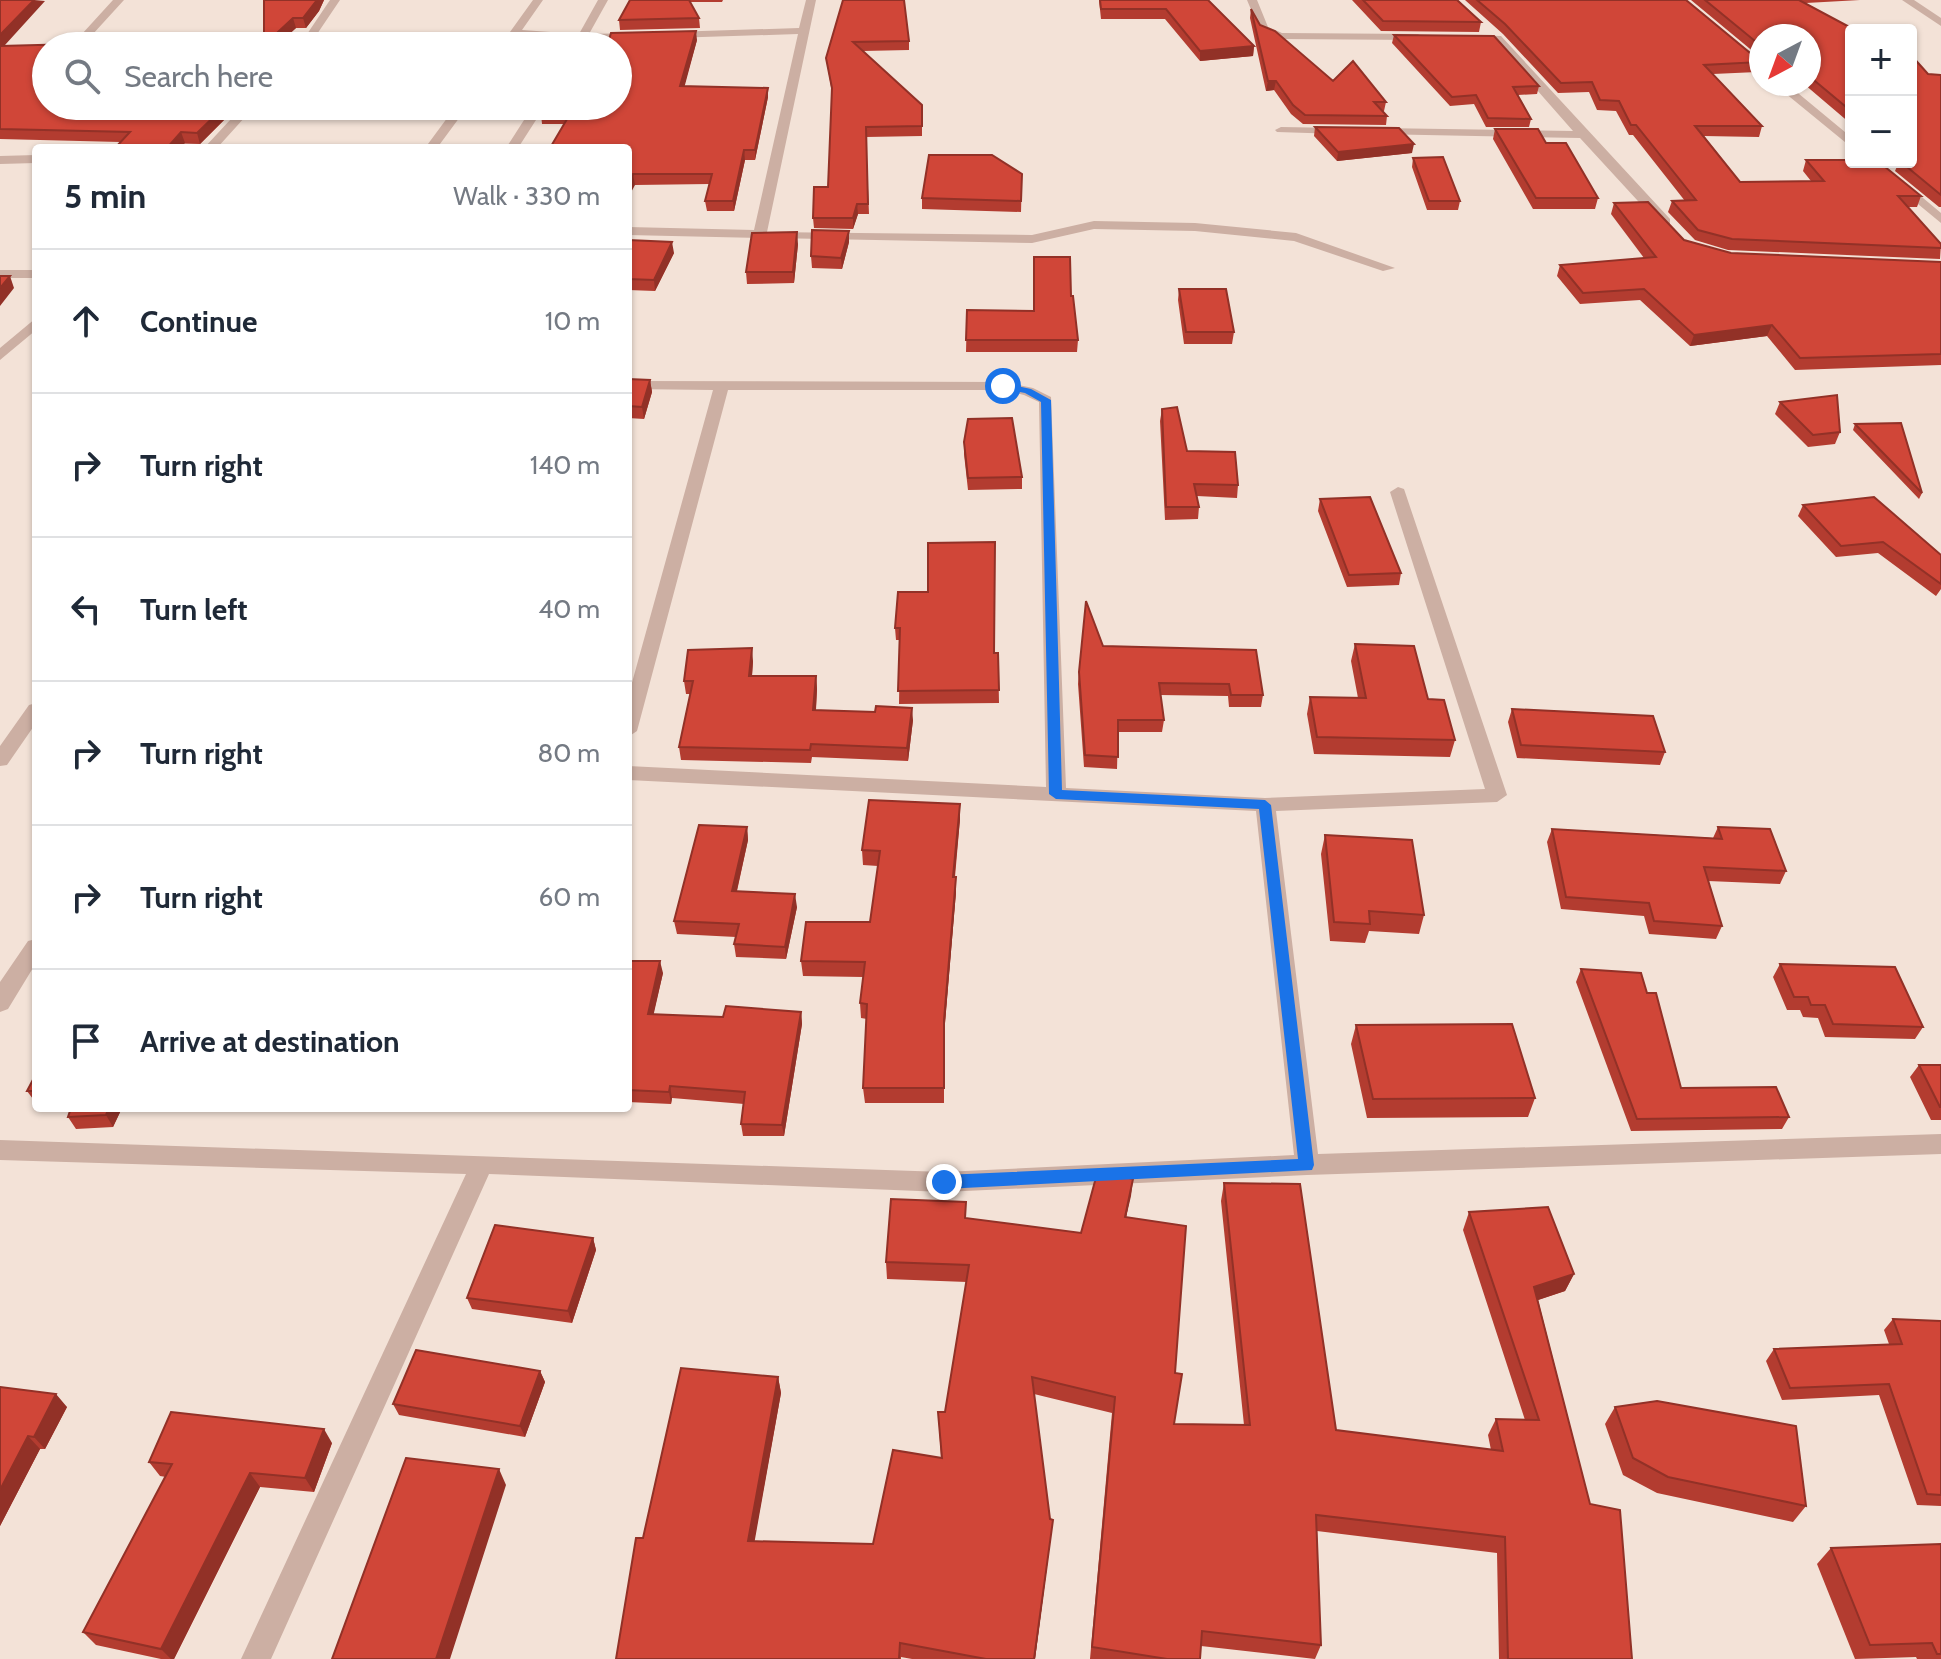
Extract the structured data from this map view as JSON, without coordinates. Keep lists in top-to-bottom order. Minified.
{"north":"bottom left","page":{"map_buttons":["+","−"],"search":"Search here","heading":["5 min","Walk · 330 m"],"list":[["Continue","10 m"],["Turn right","140 m"],["Turn left","40 m"],["Turn right","80 m"],["Turn right","60 m"],"Arrive at destination"]}}
